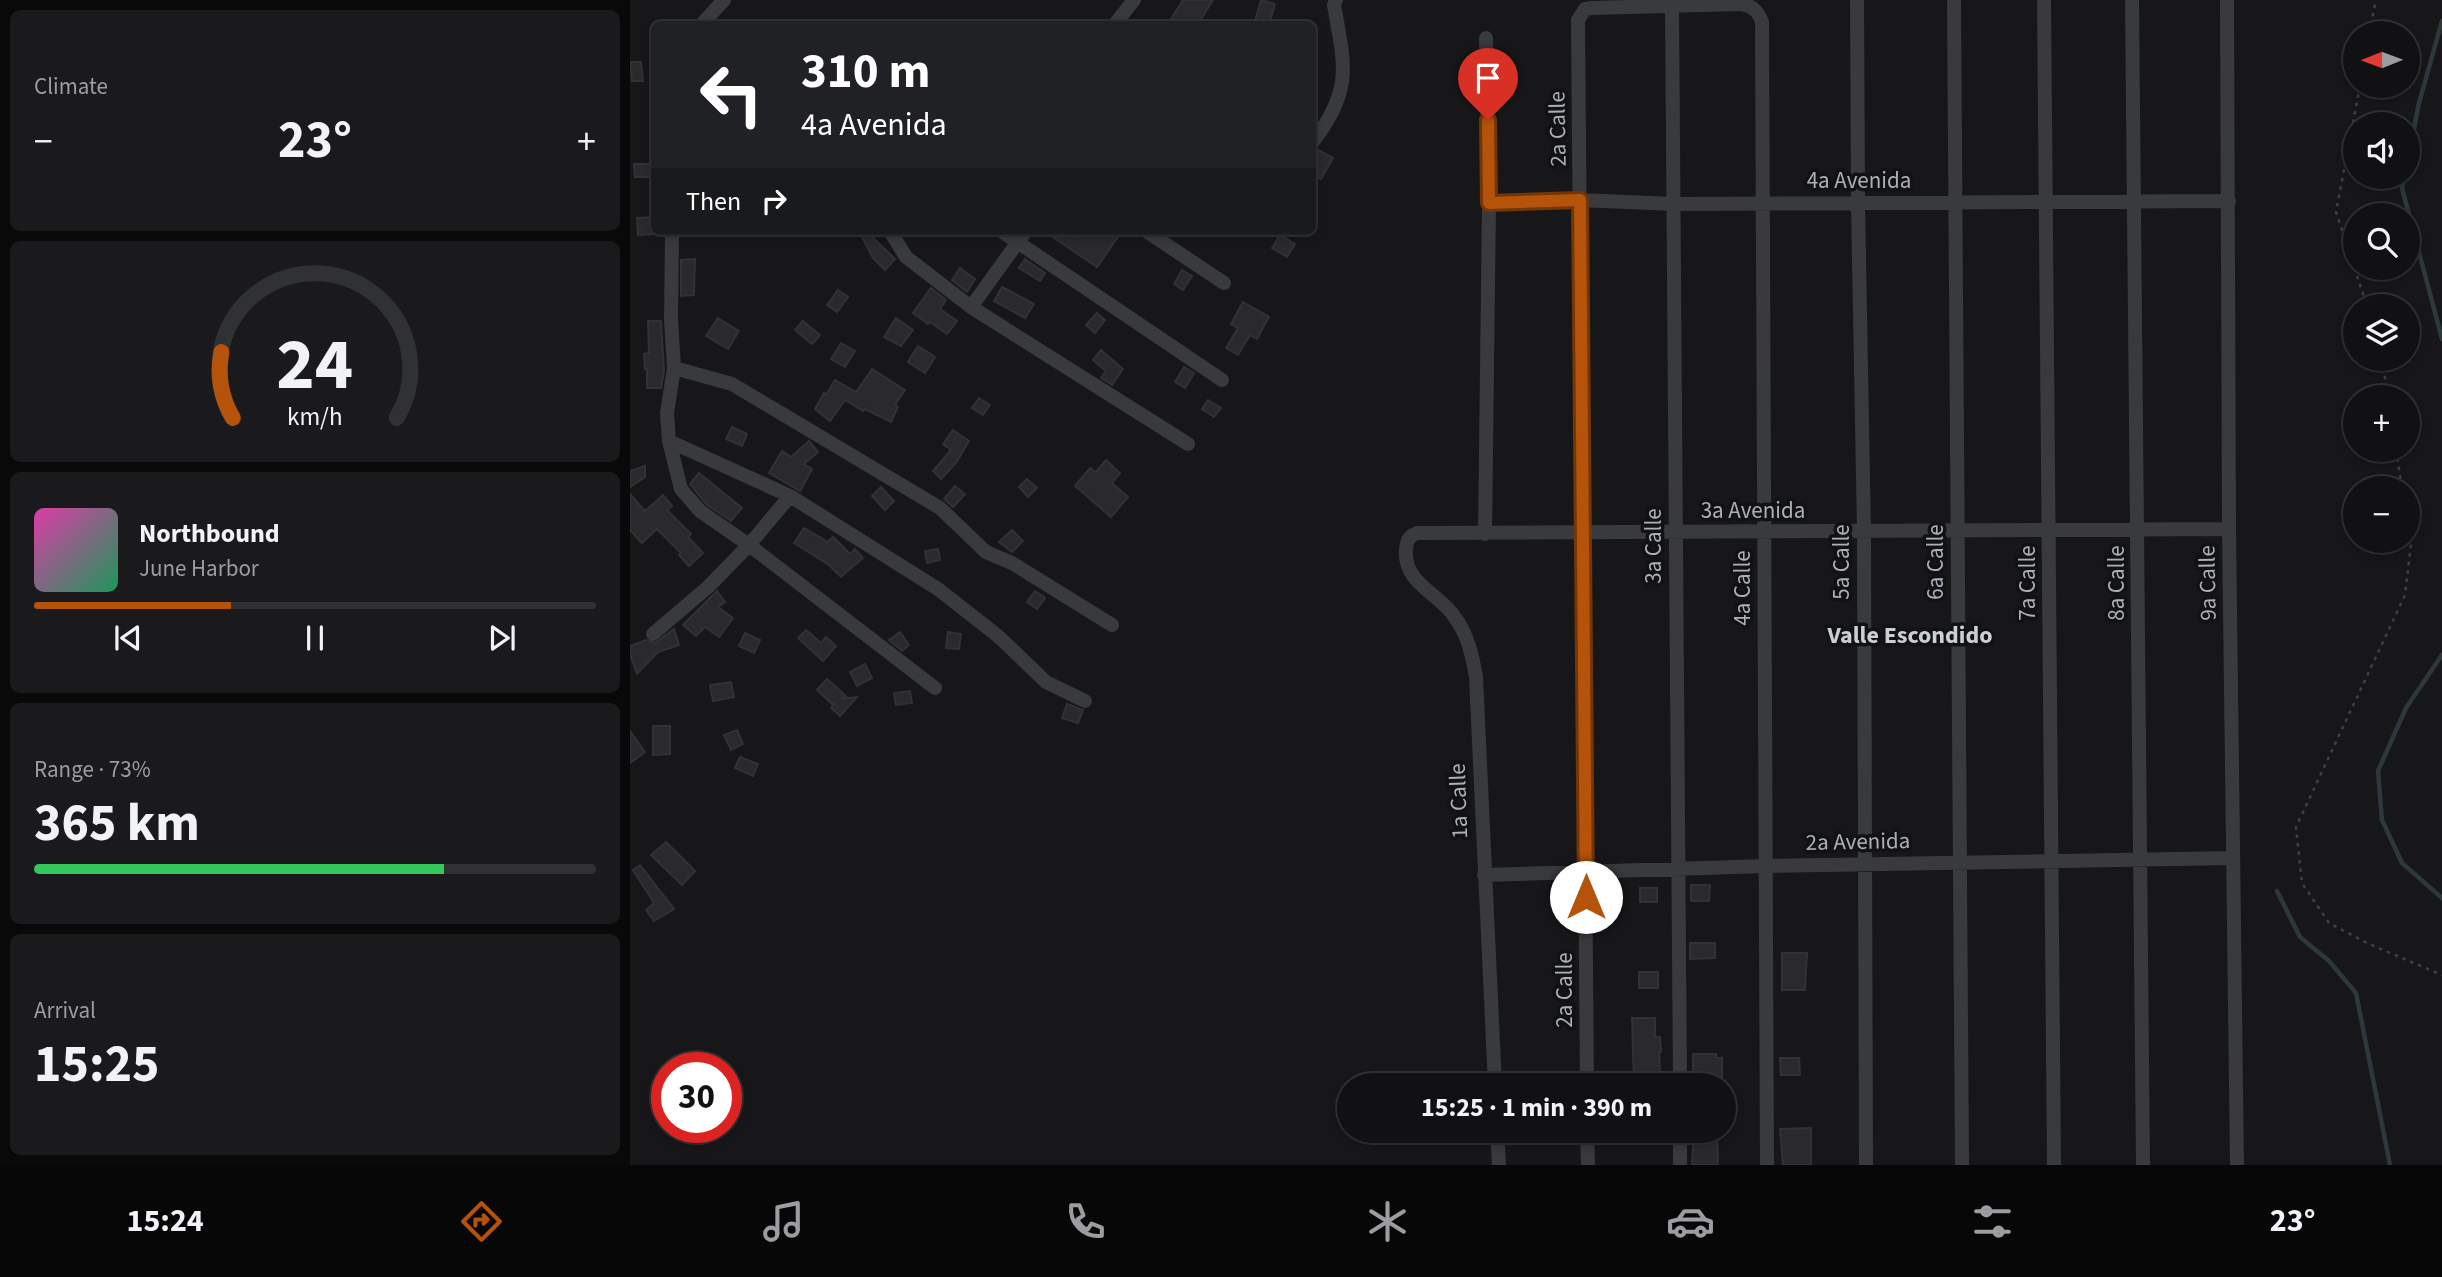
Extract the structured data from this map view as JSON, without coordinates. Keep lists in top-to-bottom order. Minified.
{"streets":{"street":["2a Calle","4a Avenida","3a Avenida","3a Calle","5a Calle","6a Calle","7a Calle","8a Calle","9a Calle","4a Calle","1a Calle","2a Avenida"]},"crossings":[["2a Calle","4a Avenida"],["2a Calle","3a Avenida"],["2a Calle","3a Calle"],["2a Calle","4a Calle"],["2a Calle","2a Avenida"],["4a Avenida","3a Calle"],["4a Avenida","5a Calle"],["4a Avenida","6a Calle"],["4a Avenida","7a Calle"],["4a Avenida","8a Calle"],["4a Avenida","9a Calle"],["4a Avenida","4a Calle"],["3a Avenida","3a Calle"],["3a Avenida","5a Calle"],["3a Avenida","6a Calle"],["3a Avenida","7a Calle"],["3a Avenida","8a Calle"],["3a Avenida","9a Calle"],["3a Avenida","4a Calle"],["3a Avenida","1a Calle"],["3a Calle","4a Calle"],["3a Calle","2a Avenida"],["5a Calle","2a Avenida"],["6a Calle","2a Avenida"],["7a Calle","2a Avenida"],["8a Calle","2a Avenida"],["9a Calle","2a Avenida"],["4a Calle","2a Avenida"],["1a Calle","2a Avenida"]],"districts":["Valle Escondido"],"north":"left","page":{"tile":["Climate",["Range · 73%","365 km"],["Arrival","15:25"]],"map_buttons":["+","−"],"turn":["310 m","4a Avenida"],"heat":["−","23°","+"],"then":"Then","song":["Northbound","June Harbor"],"limit":"30","trip":"15:25 · 1 min · 390 m","tabs":["15:24","23°"],"gauge":["24","km/h"]}}
